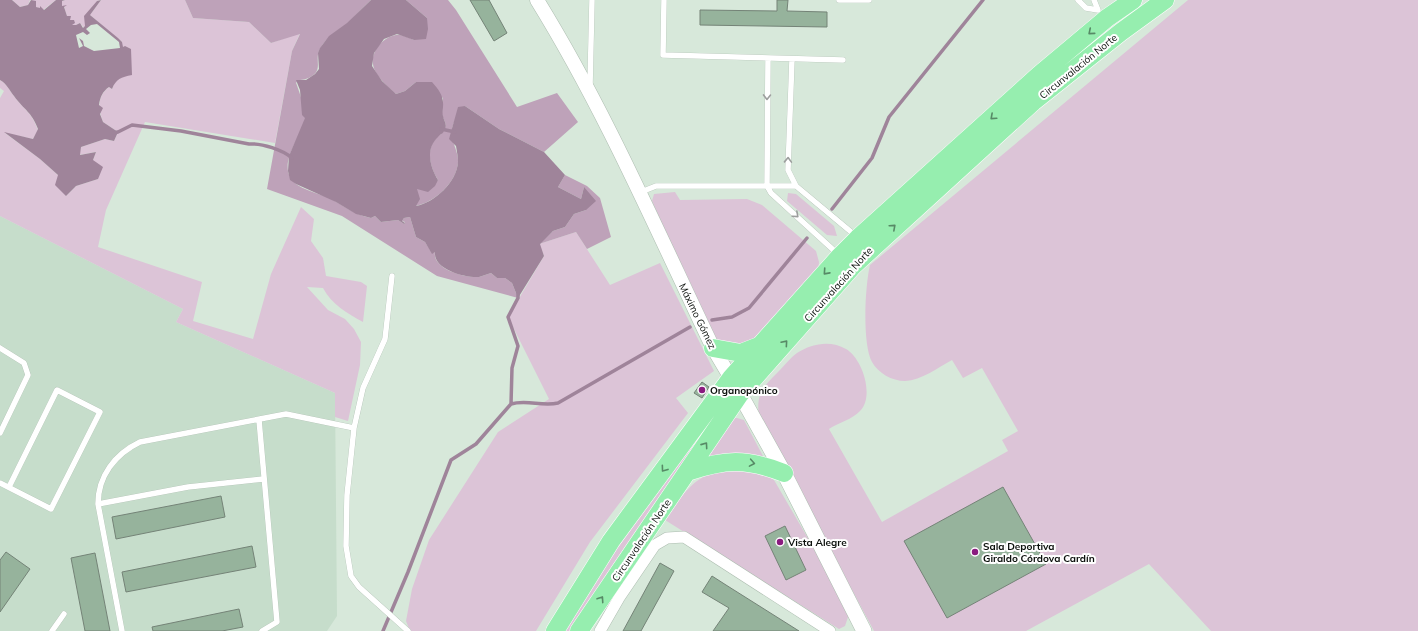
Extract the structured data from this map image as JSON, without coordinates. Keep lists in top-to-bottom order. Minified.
{"streets":{"highway":["Circunvalación Norte"],"main road":["Máximo Gómez"]},"crossings":[["Circunvalación Norte","Máximo Gómez"]],"places":["Organopónico","Vista Alegre","Sala Deportiva Giraldo Córdova Cardín"]}
